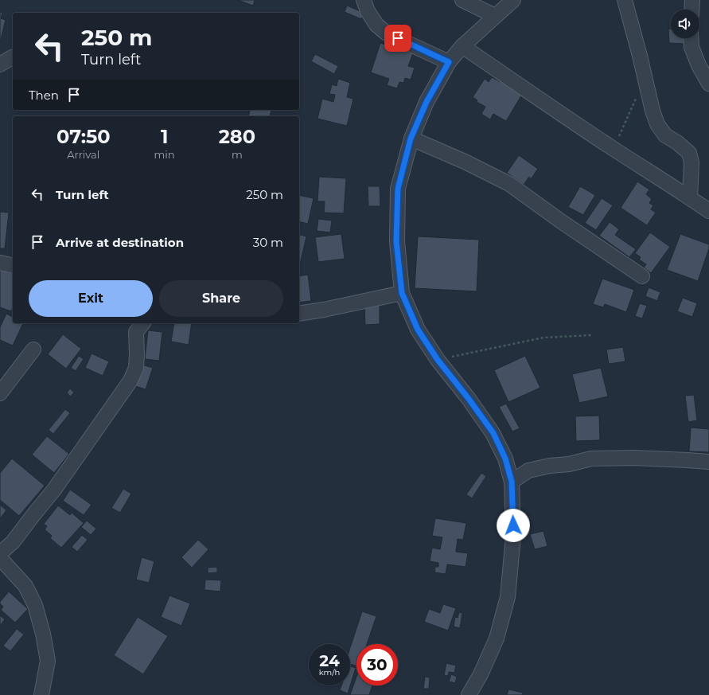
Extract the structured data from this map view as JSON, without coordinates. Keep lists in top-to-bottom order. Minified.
{"page":{"turn":["250 m","Turn left"],"then":"Then","eta":["07:50","Arrival","1","min","280","m"],"list":[{"name":"Turn left","value":"250 m"},{"name":"Arrive at destination","value":"30 m"}],"buttons":["Exit","Share"],"speed":"24 km/h","limit":"30"}}
